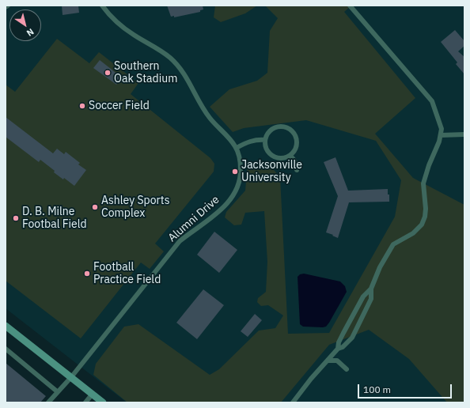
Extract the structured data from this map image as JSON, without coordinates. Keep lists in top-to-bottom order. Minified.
{"streets":{"street":["Alumni Drive"]},"places":["Southern Oak Stadium","Soccer Field","Jacksonville University","Ashley Sports Complex","D. B. Milne Footbal Field","Football Practice Field"],"scale_bar":"100 m","north":"bottom right"}
